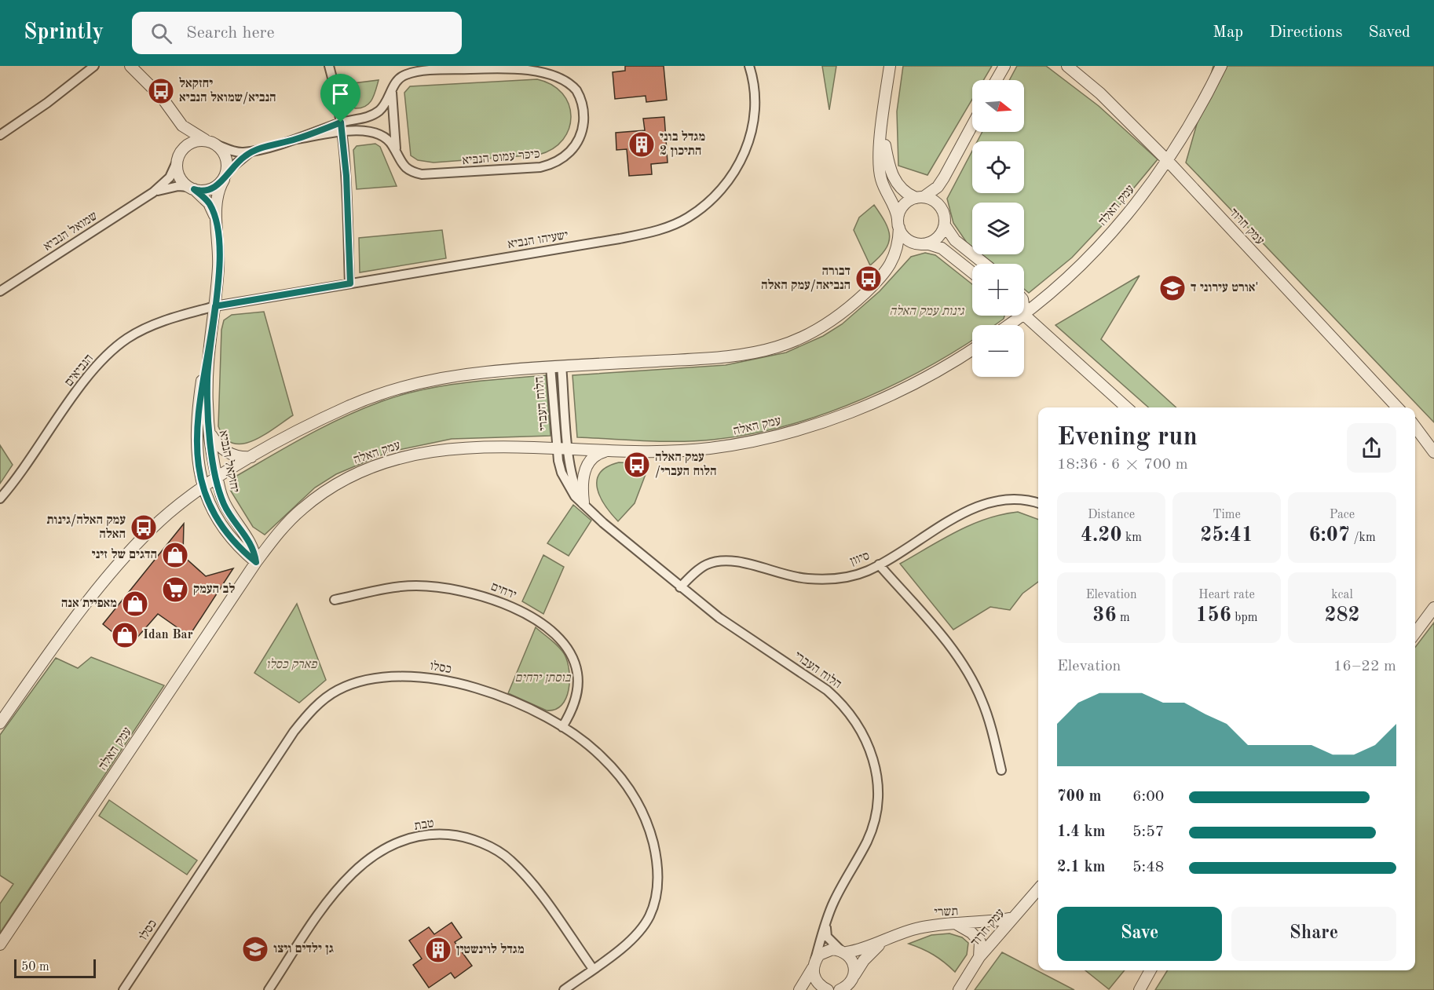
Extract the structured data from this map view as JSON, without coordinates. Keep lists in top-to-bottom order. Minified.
{"streets":{"street":["כיכר עמוס הנביא","עמק האלה","עמק חרוד","שמואל הנביא","ישעיהו הנביא","הנביאים","הלוח העברי","יחזקאל הנביא","סיוון","ירחים","כסלו","טבת","תשרי"]},"crossings":[["עמק האלה","עמק חרוד"],["עמק האלה","הלוח העברי"],["עמק האלה","יחזקאל הנביא"],["עמק חרוד","תשרי"],["שמואל הנביא","יחזקאל הנביא"],["ישעיהו הנביא","הנביאים"],["ישעיהו הנביא","יחזקאל הנביא"],["הנביאים","יחזקאל הנביא"],["הלוח העברי","סיוון"],["הלוח העברי","תשרי"],["ירחים","כסלו"],["כסלו","טבת"]],"parks":["גינות עמק האלה","פארק כסלו","בוסתן ירחים"],"places":{"bus stop":["יחזקאל הנביא/שמואל הנביא","דבורה הנביאה/עמק האלה","עמק האלה /הלוח העברי","עמק האלה/גינות האלה"],"building":["מגדל בוני התיכון 2","מגדל לוינשטין"],"school or university":["אורט עירוני ד'","גן ילדים ויצו"],"shop":["הדגים של זיני","מאפיית אנה","Idan Bar"],"supermarket":["לב העמק"]},"scale_bar":"50 m","north":"right","page":{"header":"Sprintly","search":"Search here","nav":["Map","Directions","Saved"],"map_buttons":["+","−"],"heading":["Evening run","18:36 · 6 × 700 m"],"stats":[["Distance","4.20 km"],["Time","25:41"],["Pace","6:07 /km"],["Elevation","36 m"],["Heart rate","156 bpm"],["kcal","282"]],"chart":["Elevation","16–22 m"],"list":[{"name":"700 m","note":"6:00"},{"name":"1.4 km","note":"5:57"},{"name":"2.1 km","note":"5:48"}],"buttons":["Save","Share"],"scale":"50 m"}}
